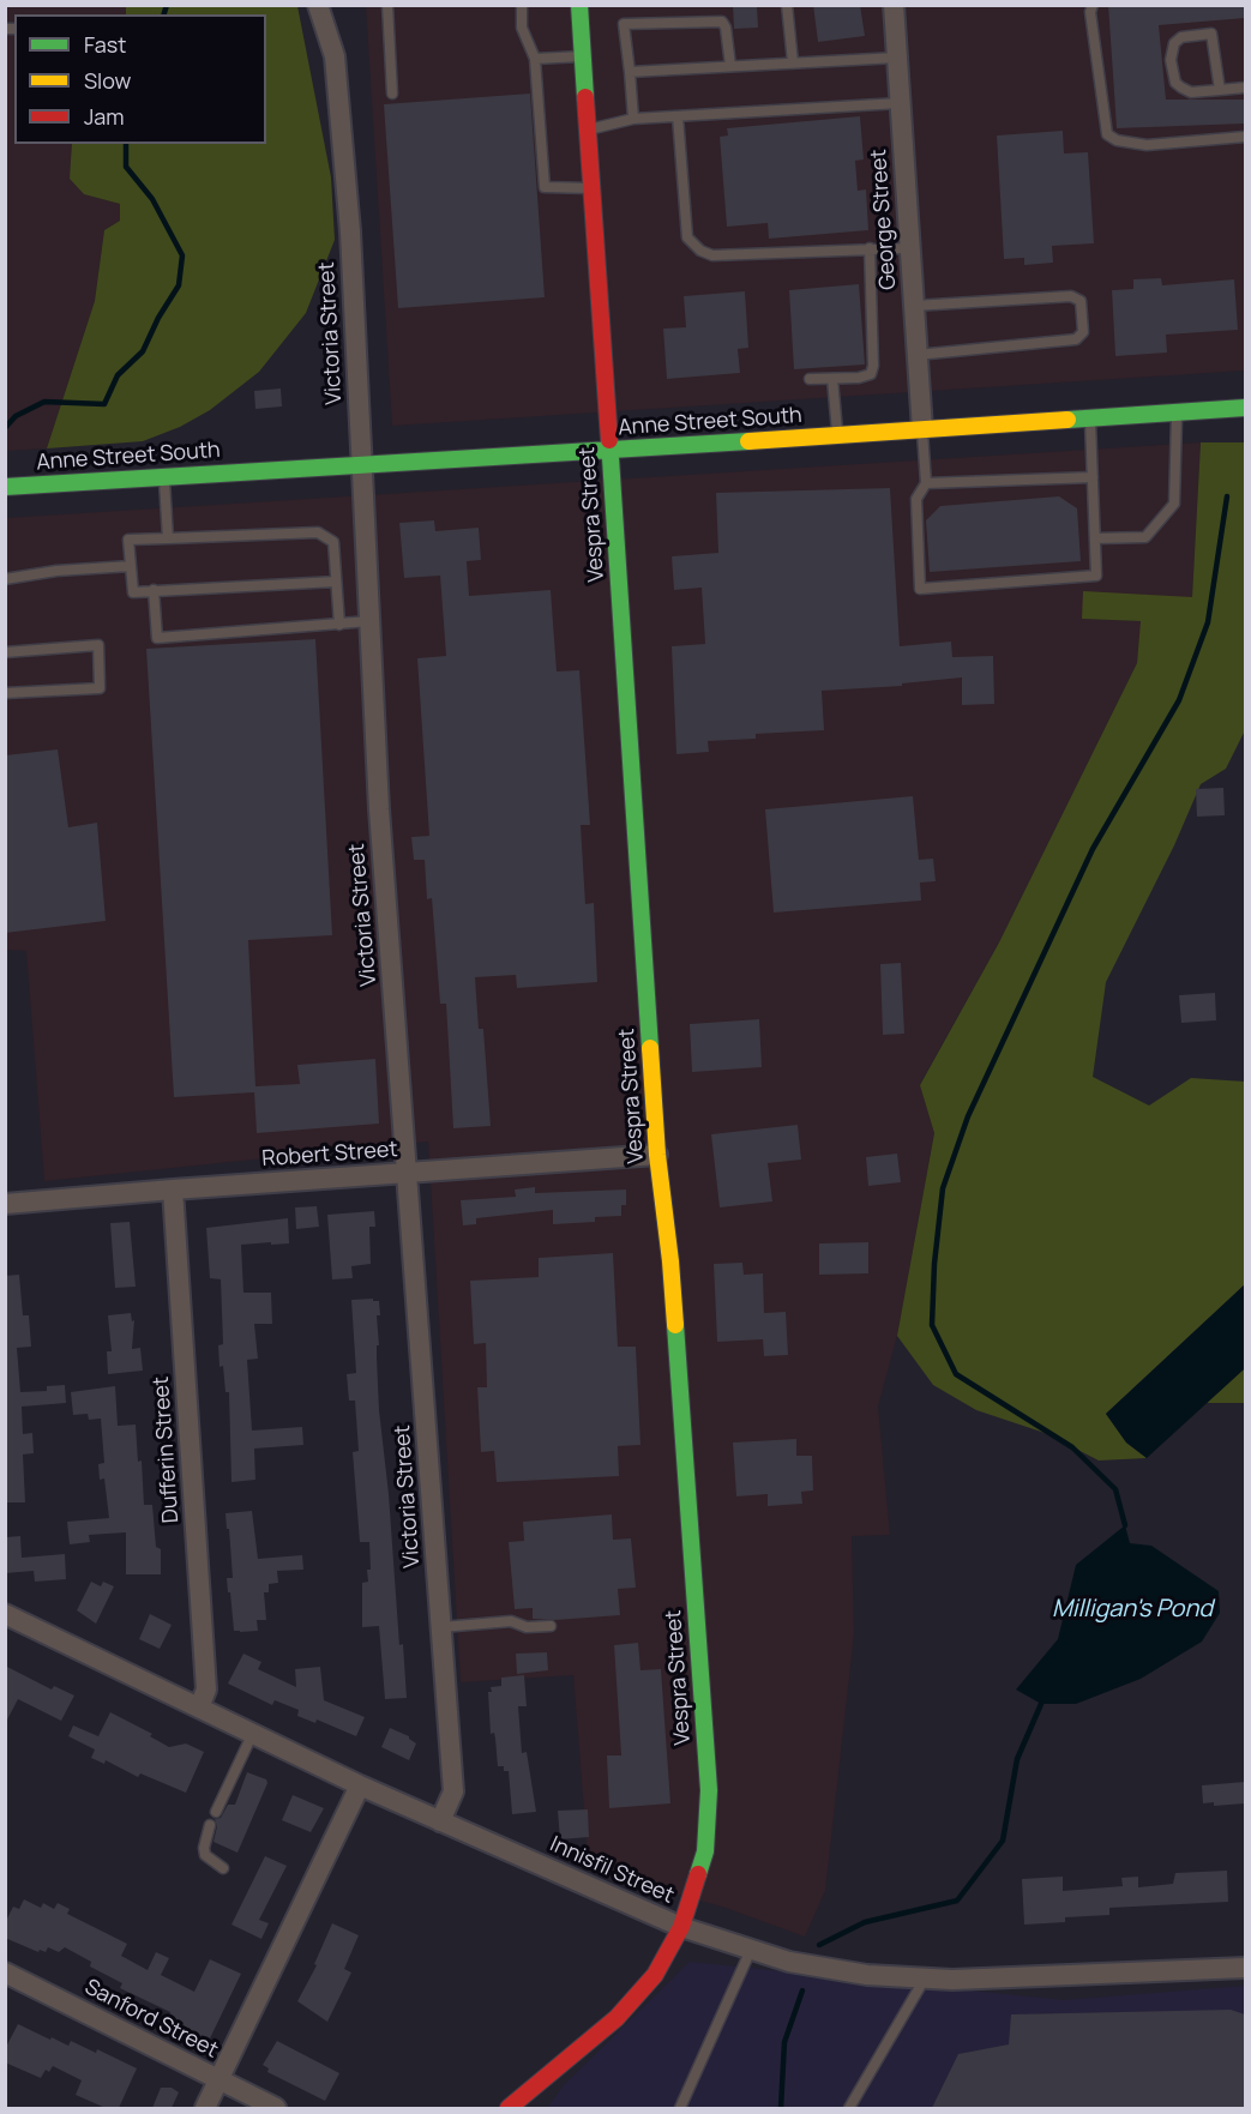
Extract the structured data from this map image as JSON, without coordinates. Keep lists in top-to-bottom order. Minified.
{"streets":{"street":["George Street","Victoria Street","Anne Street South","Vespra Street","Robert Street","Dufferin Street","Innisfil Street","Sanford Street"]},"crossings":[["George Street","Anne Street South"],["Victoria Street","Anne Street South"],["Victoria Street","Robert Street"],["Victoria Street","Innisfil Street"],["Anne Street South","Vespra Street"],["Vespra Street","Robert Street"],["Vespra Street","Innisfil Street"],["Robert Street","Dufferin Street"],["Dufferin Street","Innisfil Street"]],"water":["Milligan's Pond"],"legend":["Fast","Slow","Jam"]}
